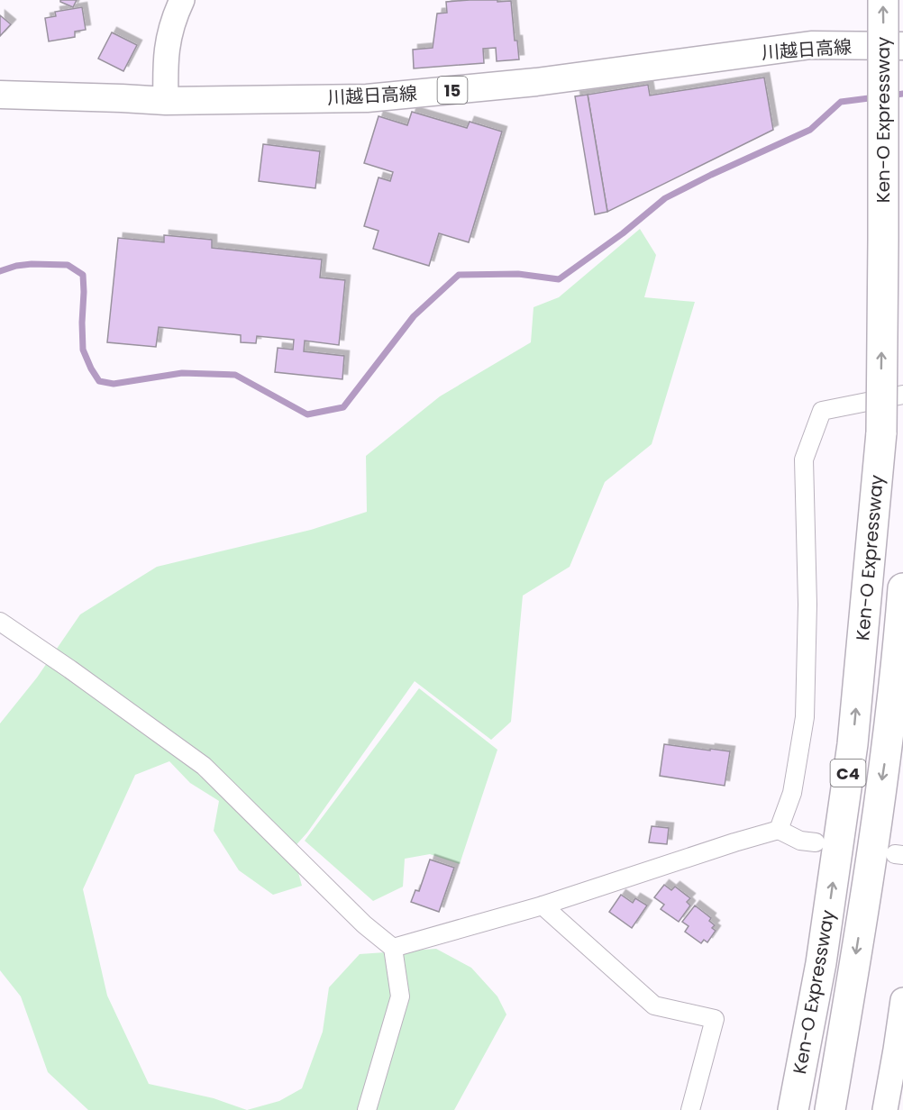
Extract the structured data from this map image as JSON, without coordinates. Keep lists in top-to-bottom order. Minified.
{"streets":{"highway":["Ken-O Expressway","C4"],"main road":["川越日高線","15"]}}
